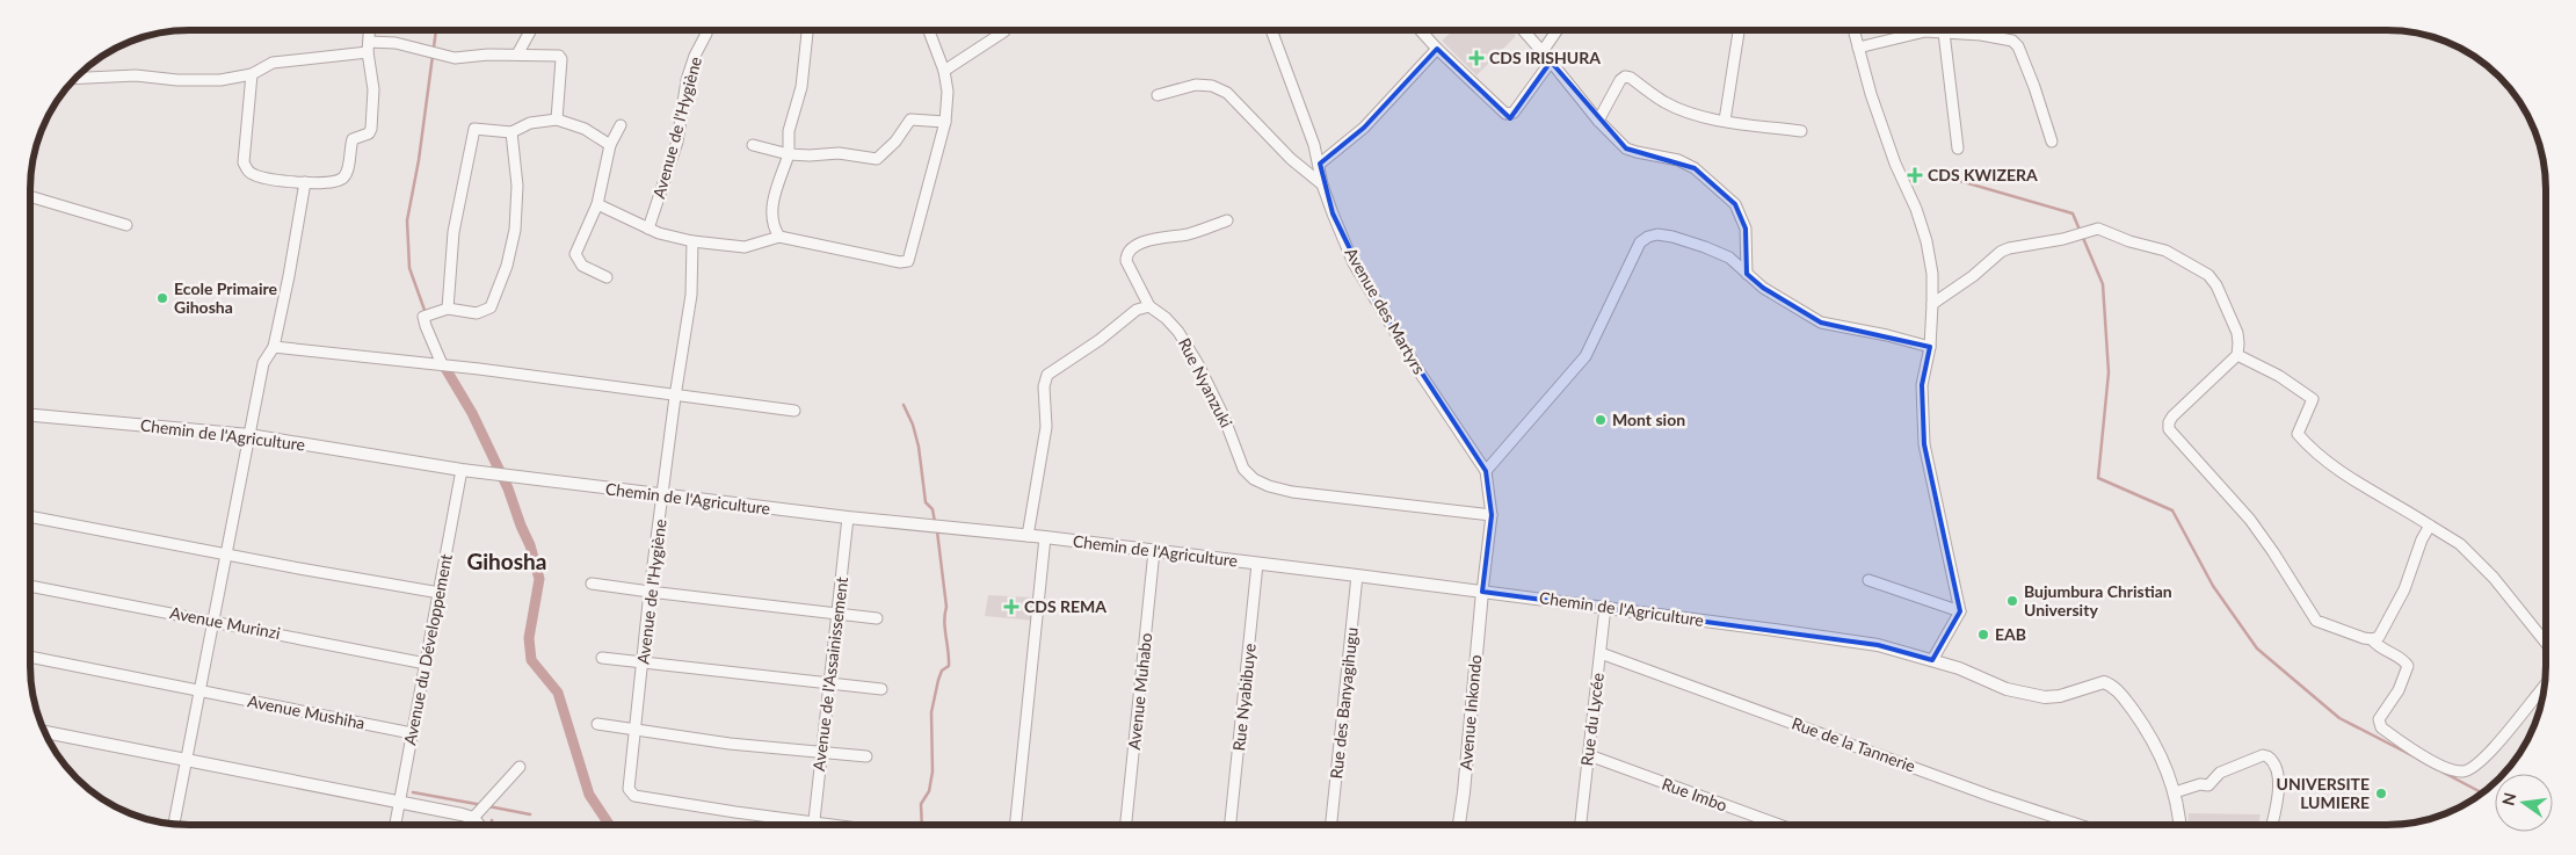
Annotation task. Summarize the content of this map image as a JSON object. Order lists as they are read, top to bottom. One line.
{"streets":{"street":["Avenue de l'Hygiène","Avenue des Martyrs","Rue Nyanzuki","Chemin de l'Agriculture","Avenue Murinzi","Avenue du Développement","Avenue de l'Assainissement","Avenue Muhabo","Rue Nyabibuye","Rue des Banyagihugu","Avenue Mushiha","Avenue Inkondo","Rue du Lycée","Rue de la Tannerie","Rue Imbo"]},"crossings":[["Avenue de l'Hygiène","Chemin de l'Agriculture"],["Avenue des Martyrs","Rue Nyanzuki"],["Avenue des Martyrs","Chemin de l'Agriculture"],["Avenue des Martyrs","Avenue Inkondo"],["Chemin de l'Agriculture","Avenue du Développement"],["Chemin de l'Agriculture","Avenue de l'Assainissement"],["Chemin de l'Agriculture","Avenue Muhabo"],["Chemin de l'Agriculture","Rue Nyabibuye"],["Chemin de l'Agriculture","Rue des Banyagihugu"],["Chemin de l'Agriculture","Avenue Inkondo"],["Chemin de l'Agriculture","Rue du Lycée"],["Avenue Murinzi","Avenue du Développement"],["Avenue du Développement","Avenue Mushiha"],["Rue du Lycée","Rue de la Tannerie"],["Rue du Lycée","Rue Imbo"]],"districts":["Gihosha"],"places":{"health":["CDS IRISHURA","CDS KWIZERA","CDS REMA"],"other":["Ecole Primaire Gihosha","Mont sion","Bujumbura Christian University","EAB","UNIVERSITE LUMIERE"]},"north":"left"}
